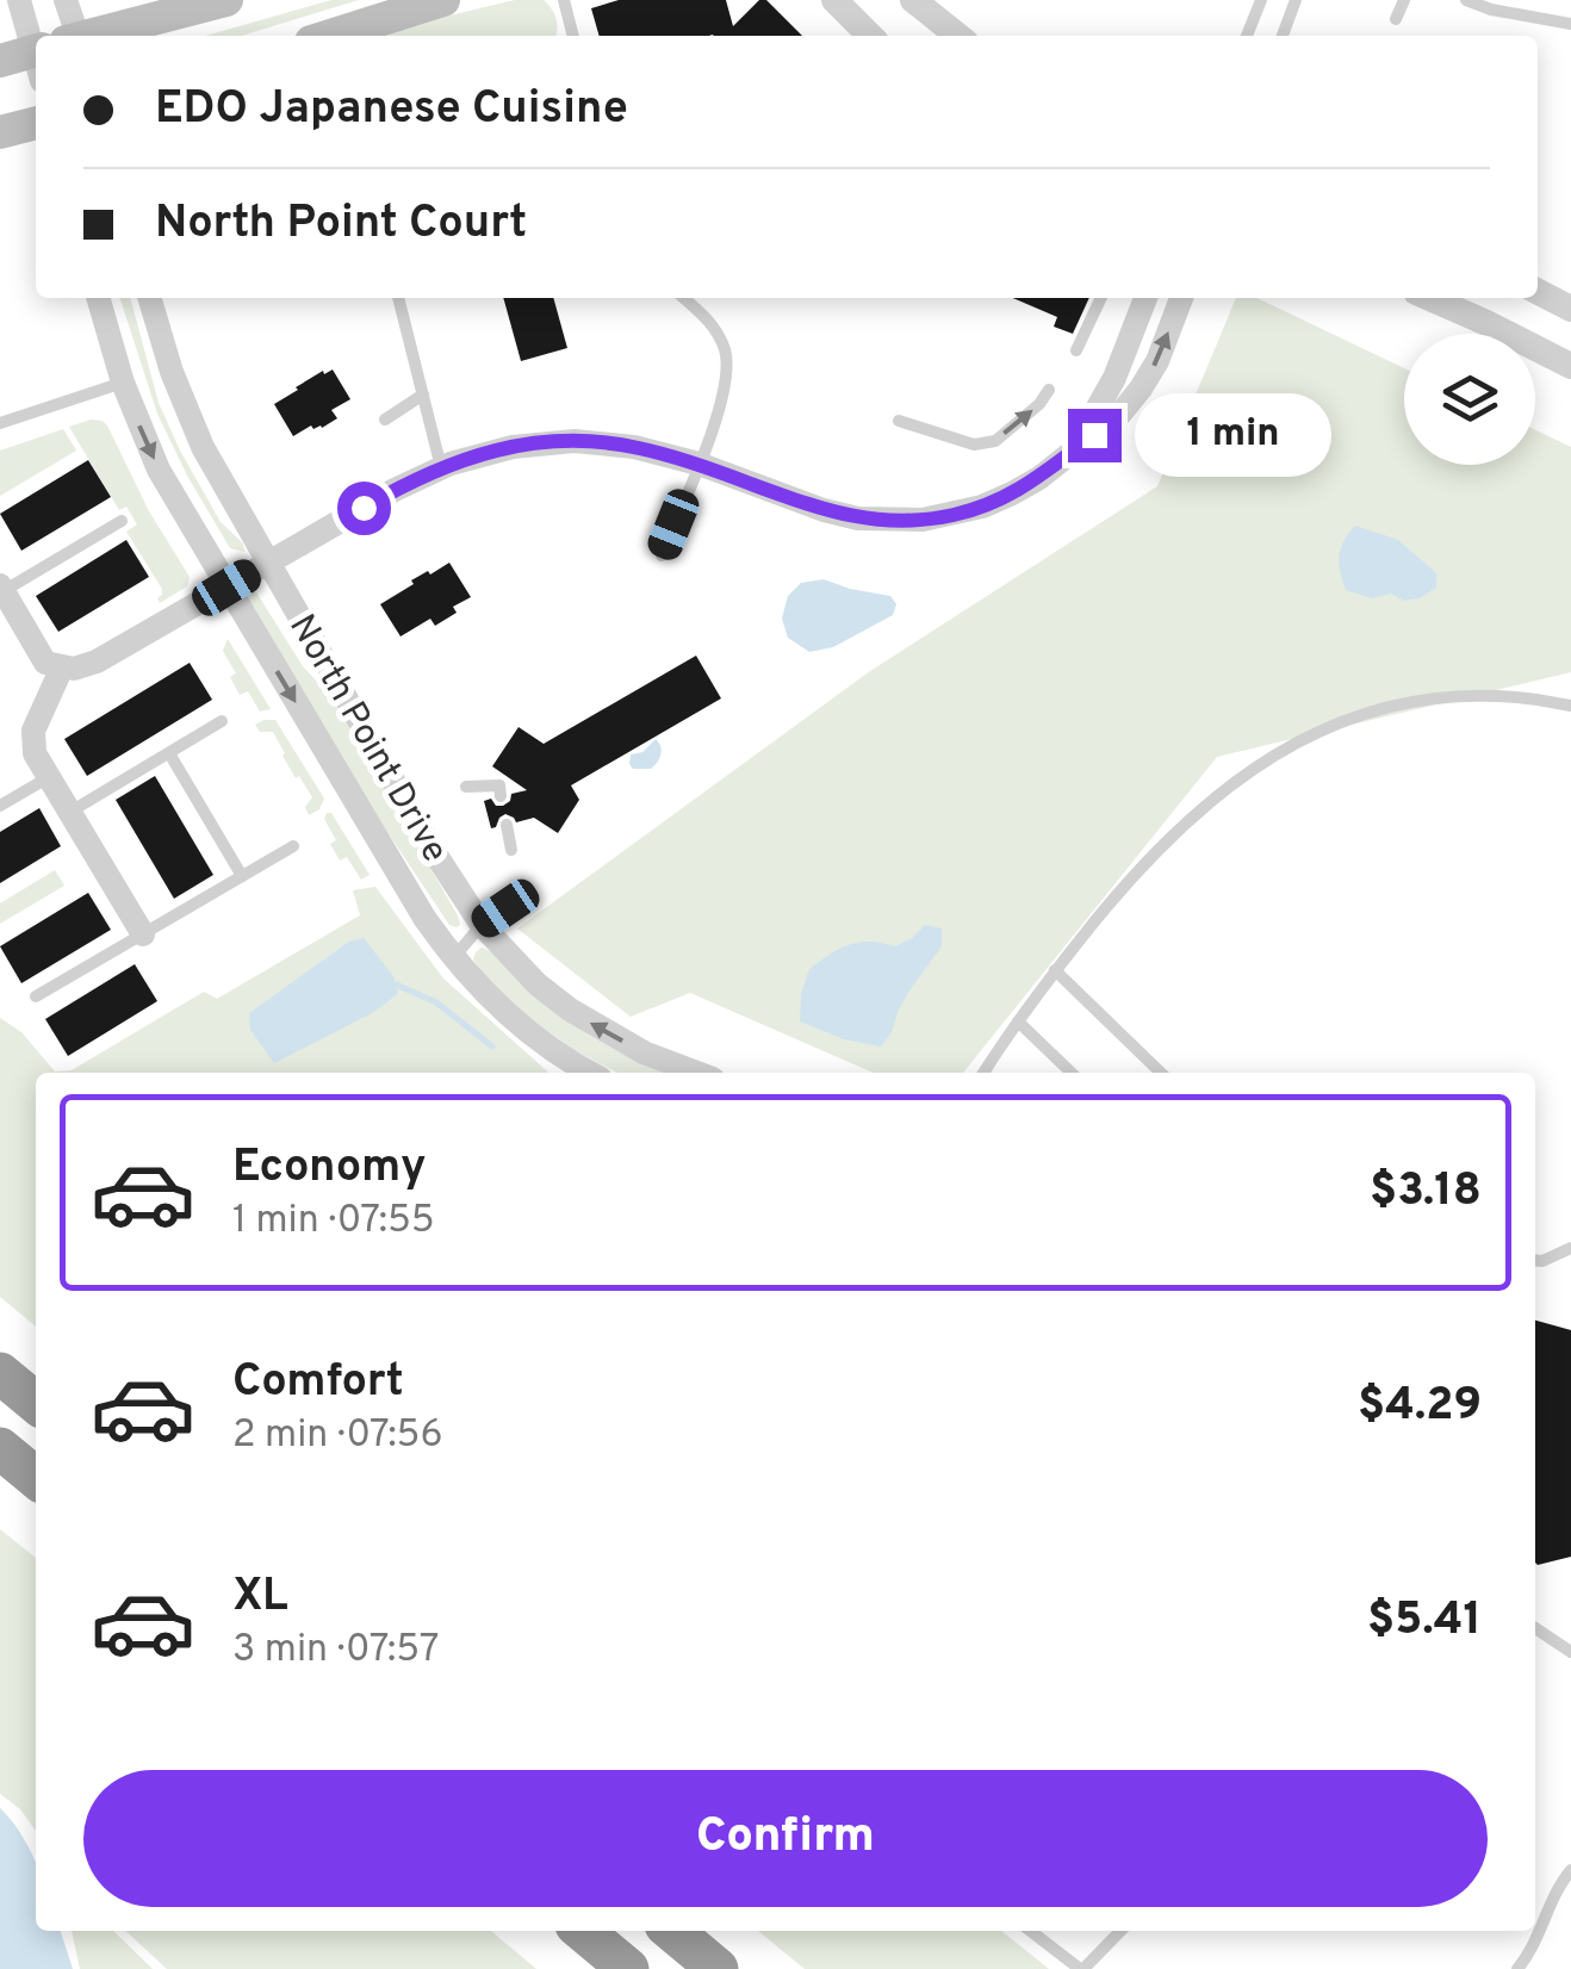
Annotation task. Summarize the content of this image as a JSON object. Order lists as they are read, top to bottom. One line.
{"streets":{"street":["North Point Drive"]},"page":{"banner":["EDO Japanese Cuisine","North Point Court"],"bubble":"1 min","list":[{"name":"Economy","note":"1 min · 07:55","value":"$3.18"},{"name":"Comfort","note":"2 min · 07:56","value":"$4.29"},{"name":"XL","note":"3 min · 07:57","value":"$5.41"}],"buttons":"Confirm"}}
